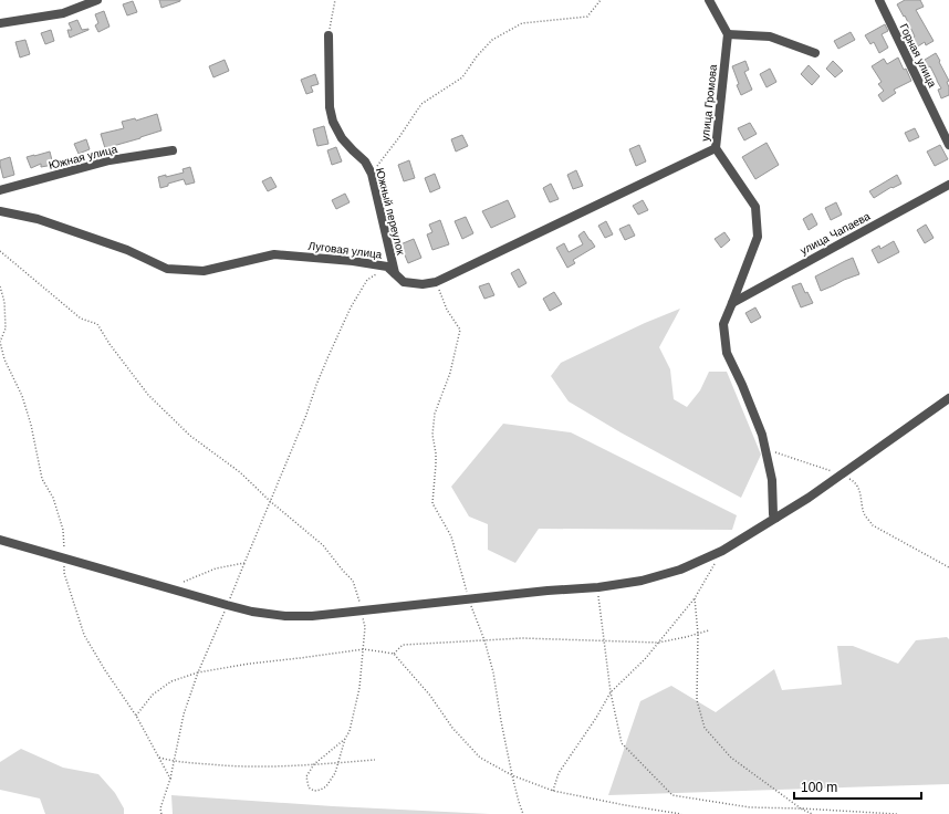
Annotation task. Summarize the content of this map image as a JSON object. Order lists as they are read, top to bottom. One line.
{"streets":{"street":["Горная улица","улица Громова","Южная улица","Южный переулок","улица Чапаева","Луговая улица"]},"crossings":[["улица Громова","улица Чапаева"],["улица Громова","Луговая улица"],["Южный переулок","Луговая улица"]],"scale_bar":"100 m"}
